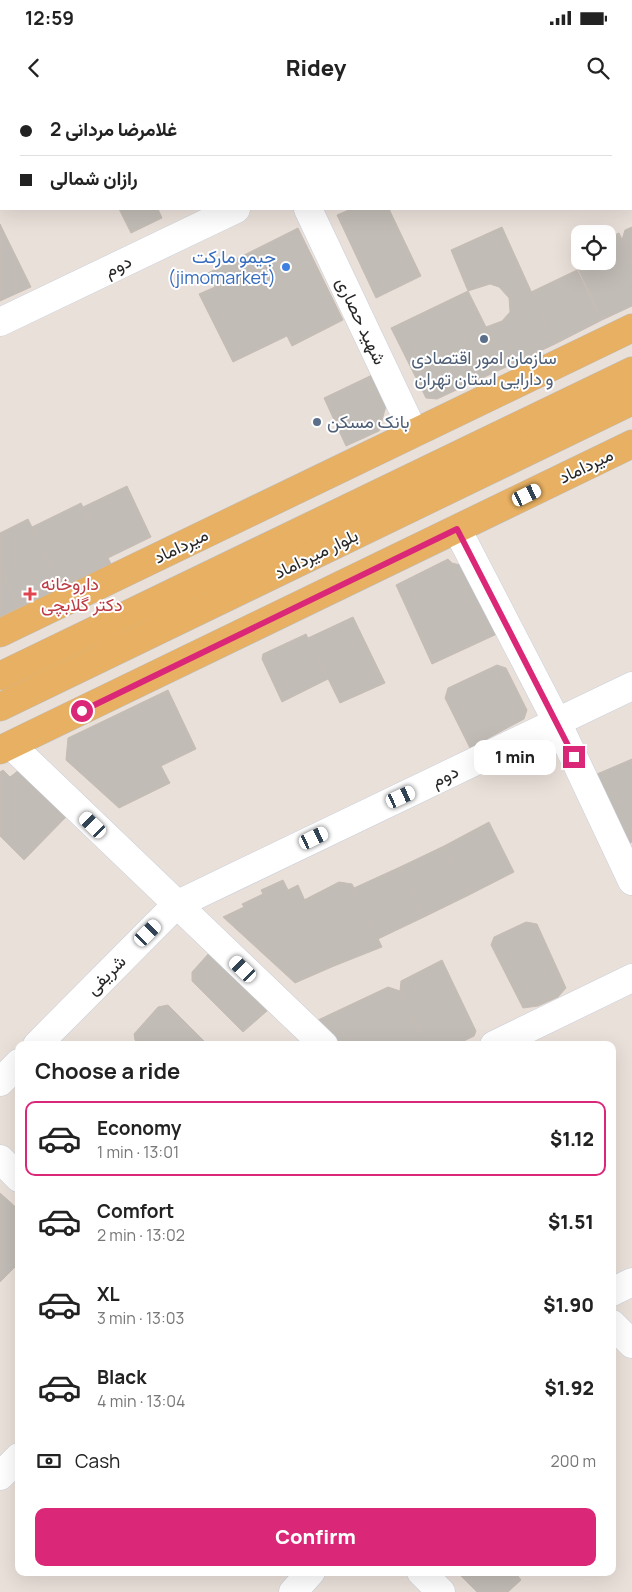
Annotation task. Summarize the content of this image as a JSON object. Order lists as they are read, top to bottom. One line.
{"streets":{"main road":["میرداماد","بلوار میرداماد"],"street":["دوم","شهید حصاری","شریفی"]},"crossings":[["دوم","شریفی"],["شهید حصاری","میرداماد"]],"places":{"other":["جیمو مارکت (jimomarket)","سازمان امور اقتصادی و دارایی استان تهران","بانک مسکن"],"health":["داروخانه دکتر گلابچی"]},"page":{"status":"12:59","header":"Ridey","banner":["غلامرضا مردانی 2","رازان شمالی"],"bubble":"1 min","heading":"Choose a ride","list":[{"name":"Economy","note":"1 min · 13:01","value":"$1.12"},{"name":"Comfort","note":"2 min · 13:02","value":"$1.51"},{"name":"XL","note":"3 min · 13:03","value":"$1.90"},{"name":"Black","note":"4 min · 13:04","value":"$1.92"}],"pay":["Cash","200 m"],"buttons":"Confirm"}}
